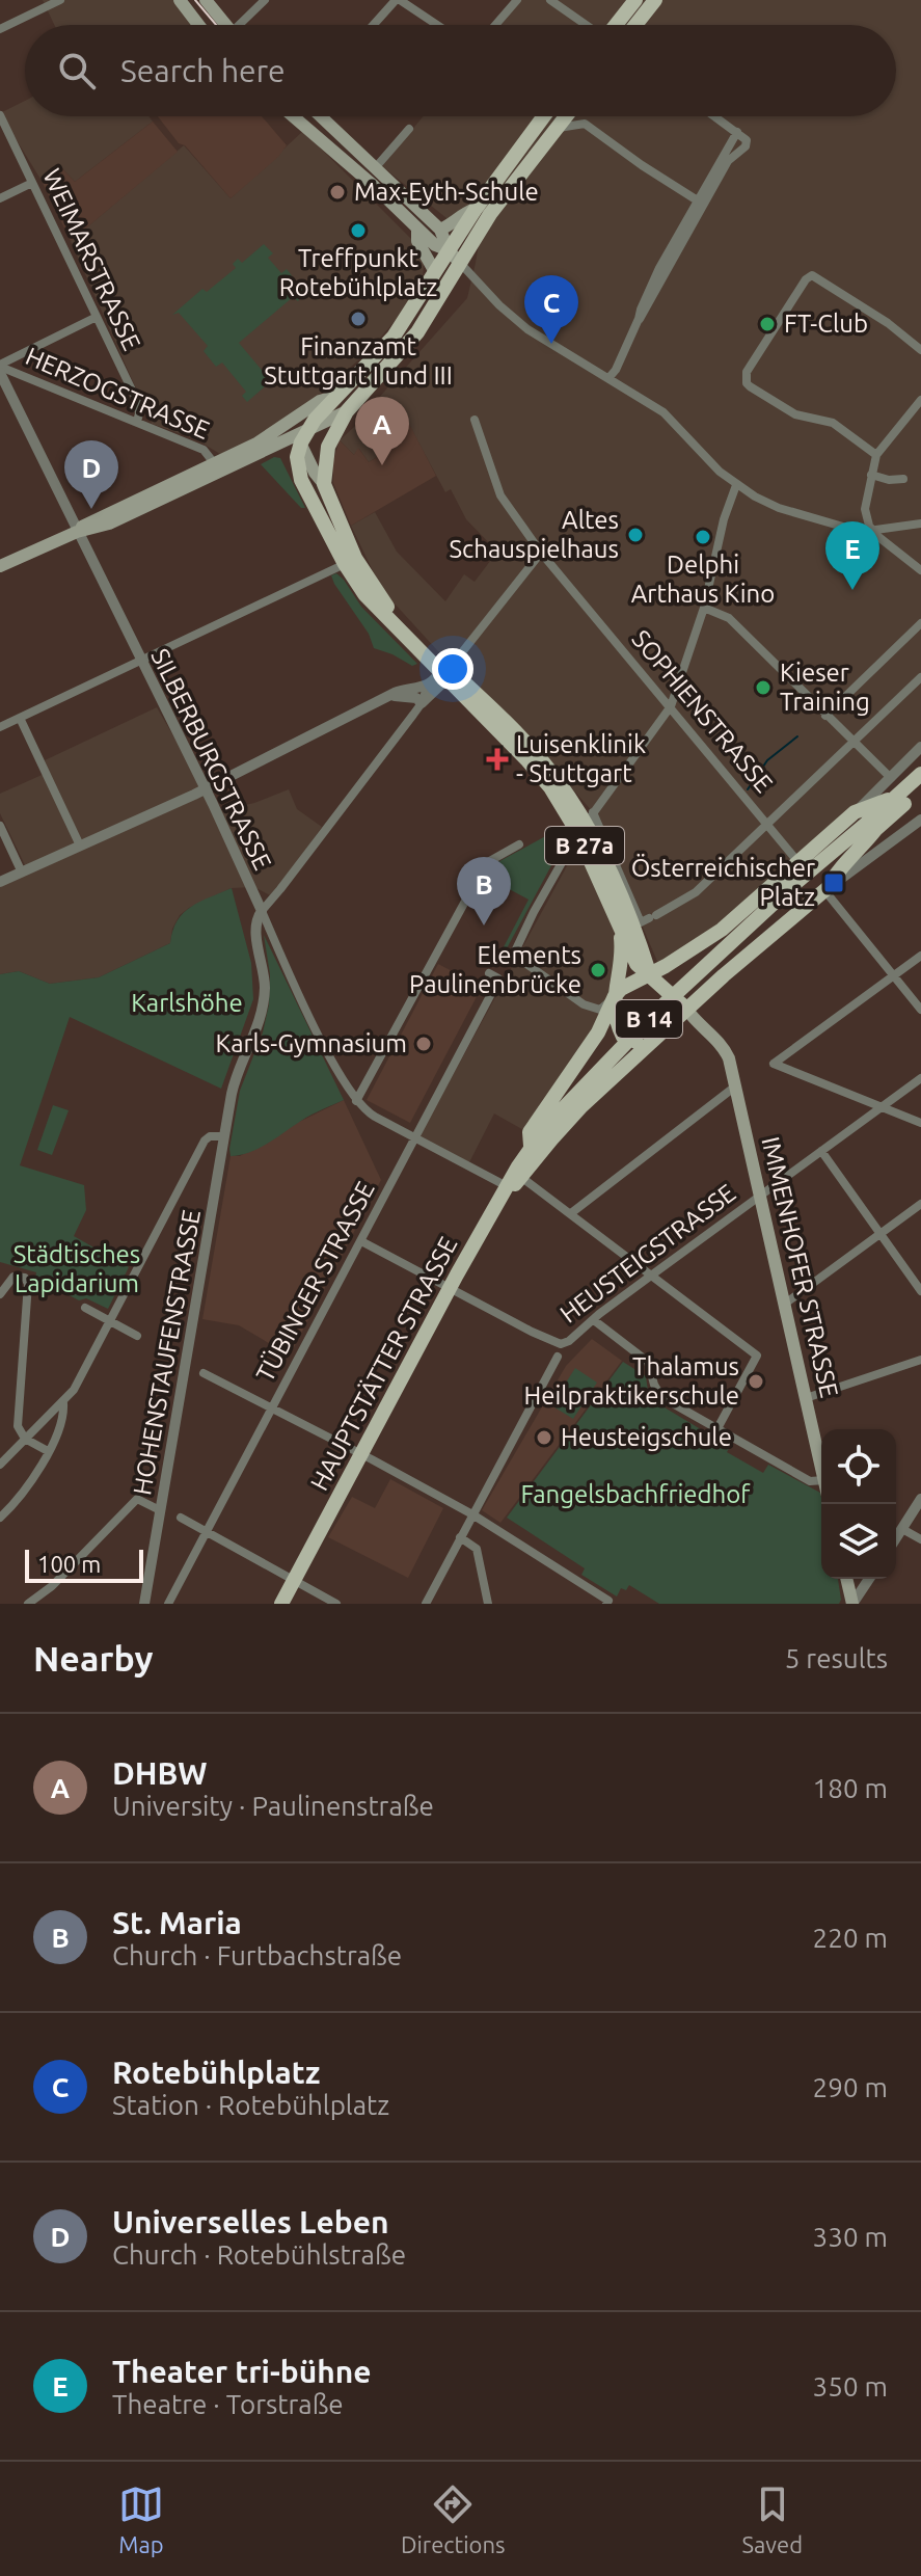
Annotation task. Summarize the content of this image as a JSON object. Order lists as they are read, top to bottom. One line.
{"streets":{"main road":["B 27a","B 14","IMMENHOFER STRASSE","HAUPTSTÄTTER STRASSE"],"street":["WEIMARSTRASSE","HERZOGSTRASSE","SOPHIENSTRASSE","SILBERBURGSTRASSE","HEUSTEIGSTRASSE","TÜBINGER STRASSE","HOHENSTAUFENSTRASSE"]},"crossings":[["WEIMARSTRASSE","HERZOGSTRASSE"],["HERZOGSTRASSE","SILBERBURGSTRASSE"],["SILBERBURGSTRASSE","TÜBINGER STRASSE"],["SILBERBURGSTRASSE","HOHENSTAUFENSTRASSE"],["SILBERBURGSTRASSE","HAUPTSTÄTTER STRASSE"],["B 27a","IMMENHOFER STRASSE"],["HEUSTEIGSTRASSE","IMMENHOFER STRASSE"],["HEUSTEIGSTRASSE","HAUPTSTÄTTER STRASSE"]],"parks":["Karlshöhe","Städtisches Lapidarium","Fangelsbachfriedhof"],"places":{"other":["Max-Eyth-Schule","Treffpunkt Rotebühlplatz","Finanzamt Stuttgart I und III","FT-Club","Altes Schauspielhaus","Delphi Arthaus Kino","Kieser Training","Elements Paulinenbrücke","Karls-Gymnasium","Thalamus Heilpraktikerschule","Heusteigschule"],"health":["Luisenklinik - Stuttgart"],"transit":["Österreichischer Platz"]},"scale_bar":"100 m","page":{"search":"Search here","pins":["C","A","D","E","B"],"scale":"100 m","heading":["Nearby","5 results"],"list":[{"mark":"A","name":"DHBW","note":"University · Paulinenstraße","value":"180 m"},{"mark":"B","name":"St. Maria","note":"Church · Furtbachstraße","value":"220 m"},{"mark":"C","name":"Rotebühlplatz","note":"Station · Rotebühlplatz","value":"290 m"},{"mark":"D","name":"Universelles Leben","note":"Church · Rotebühlstraße","value":"330 m"},{"mark":"E","name":"Theater tri-bühne","note":"Theatre · Torstraße","value":"350 m"}],"nav":["Map","Directions","Saved"]}}
